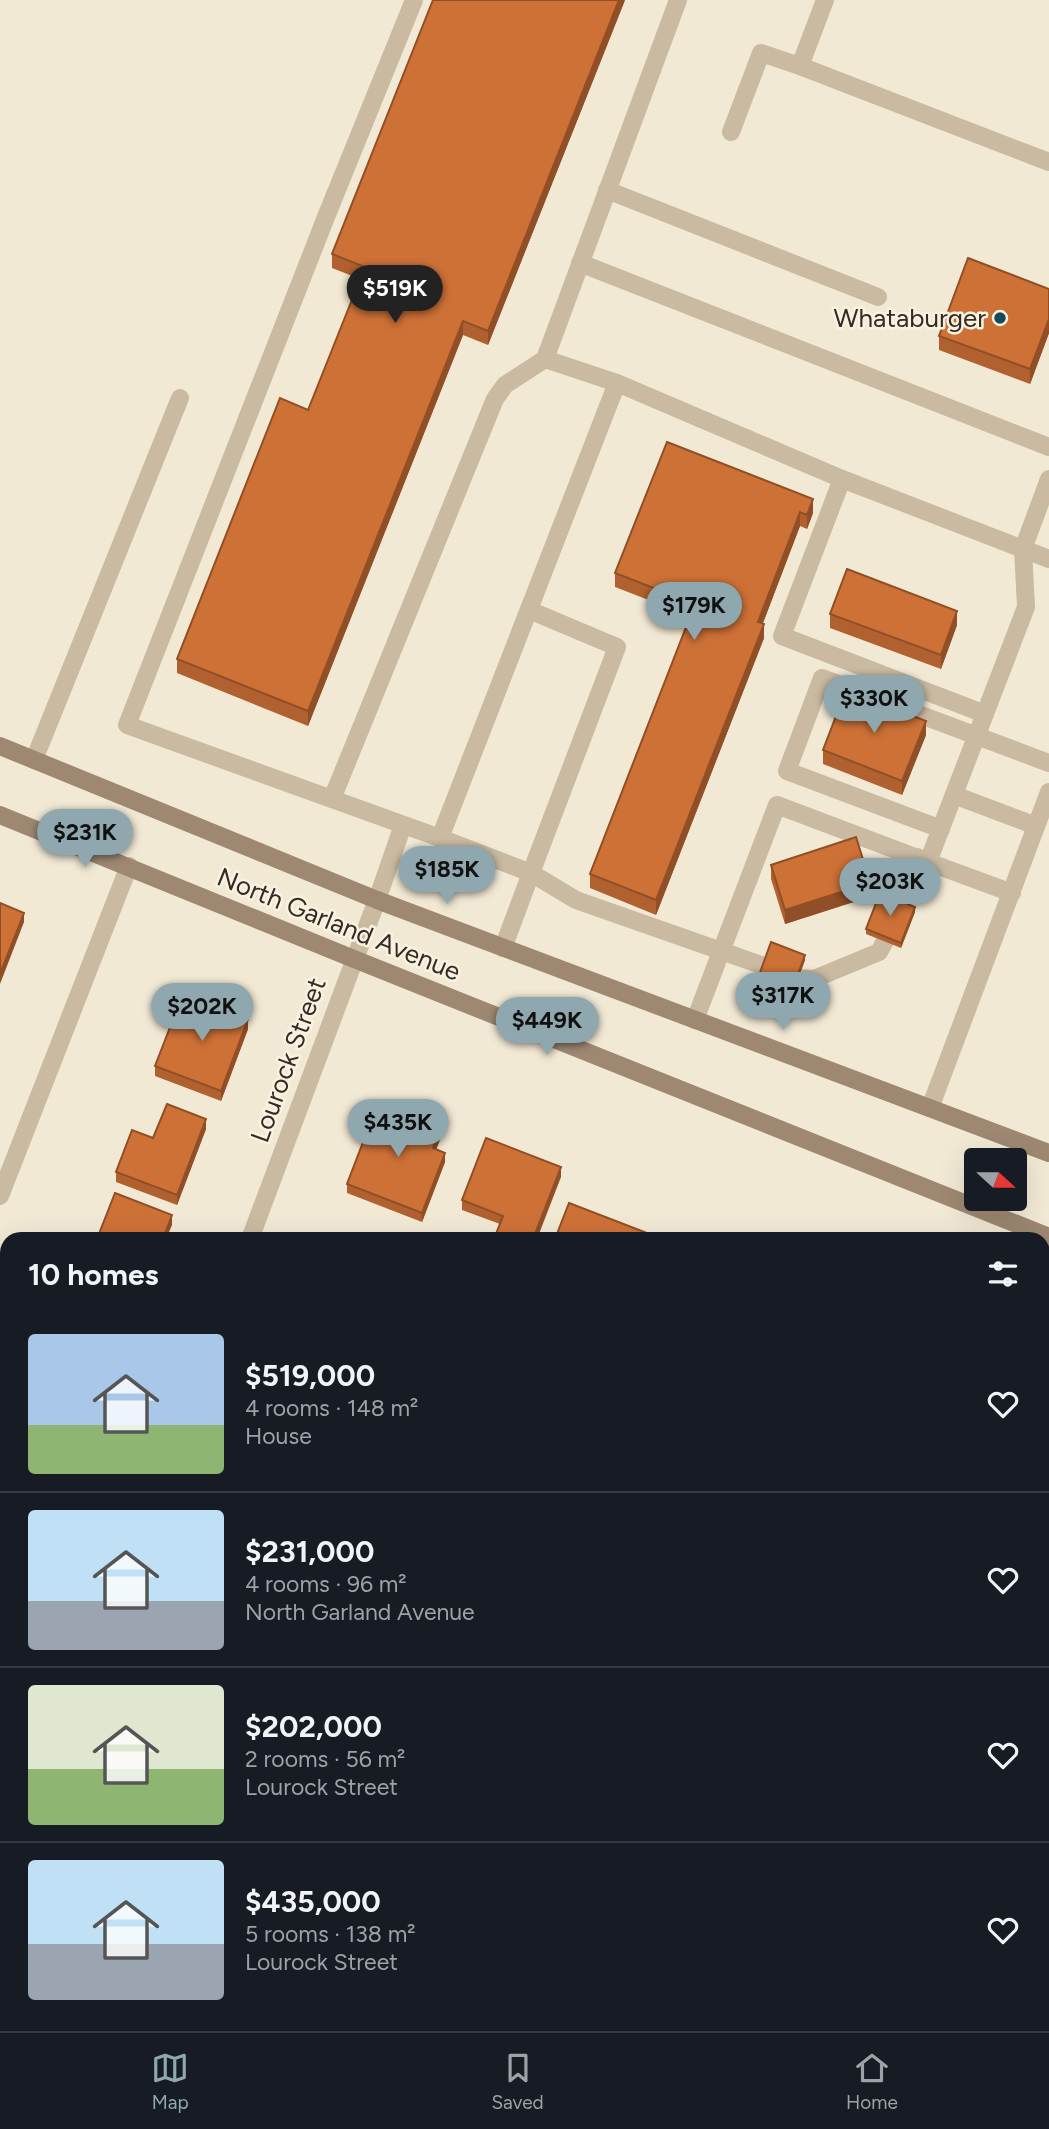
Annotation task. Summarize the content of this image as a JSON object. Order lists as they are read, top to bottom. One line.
{"streets":{"main road":["North Garland Avenue"],"street":["Lourock Street"]},"crossings":[["North Garland Avenue","Lourock Street"]],"places":["Whataburger"],"north":"right","page":{"price":["$519K","$179K","$330K","$231K","$185K","$203K","$317K","$202K","$449K","$435K"],"heading":"10 homes","list":[{"name":"$519,000","note":"4 rooms · 148 m² · House"},{"name":"$231,000","note":"4 rooms · 96 m² · North Garland Avenue"},{"name":"$202,000","note":"2 rooms · 56 m² · Lourock Street"},{"name":"$435,000","note":"5 rooms · 138 m² · Lourock Street"}],"tabs":["Map","Saved","Home"]}}
